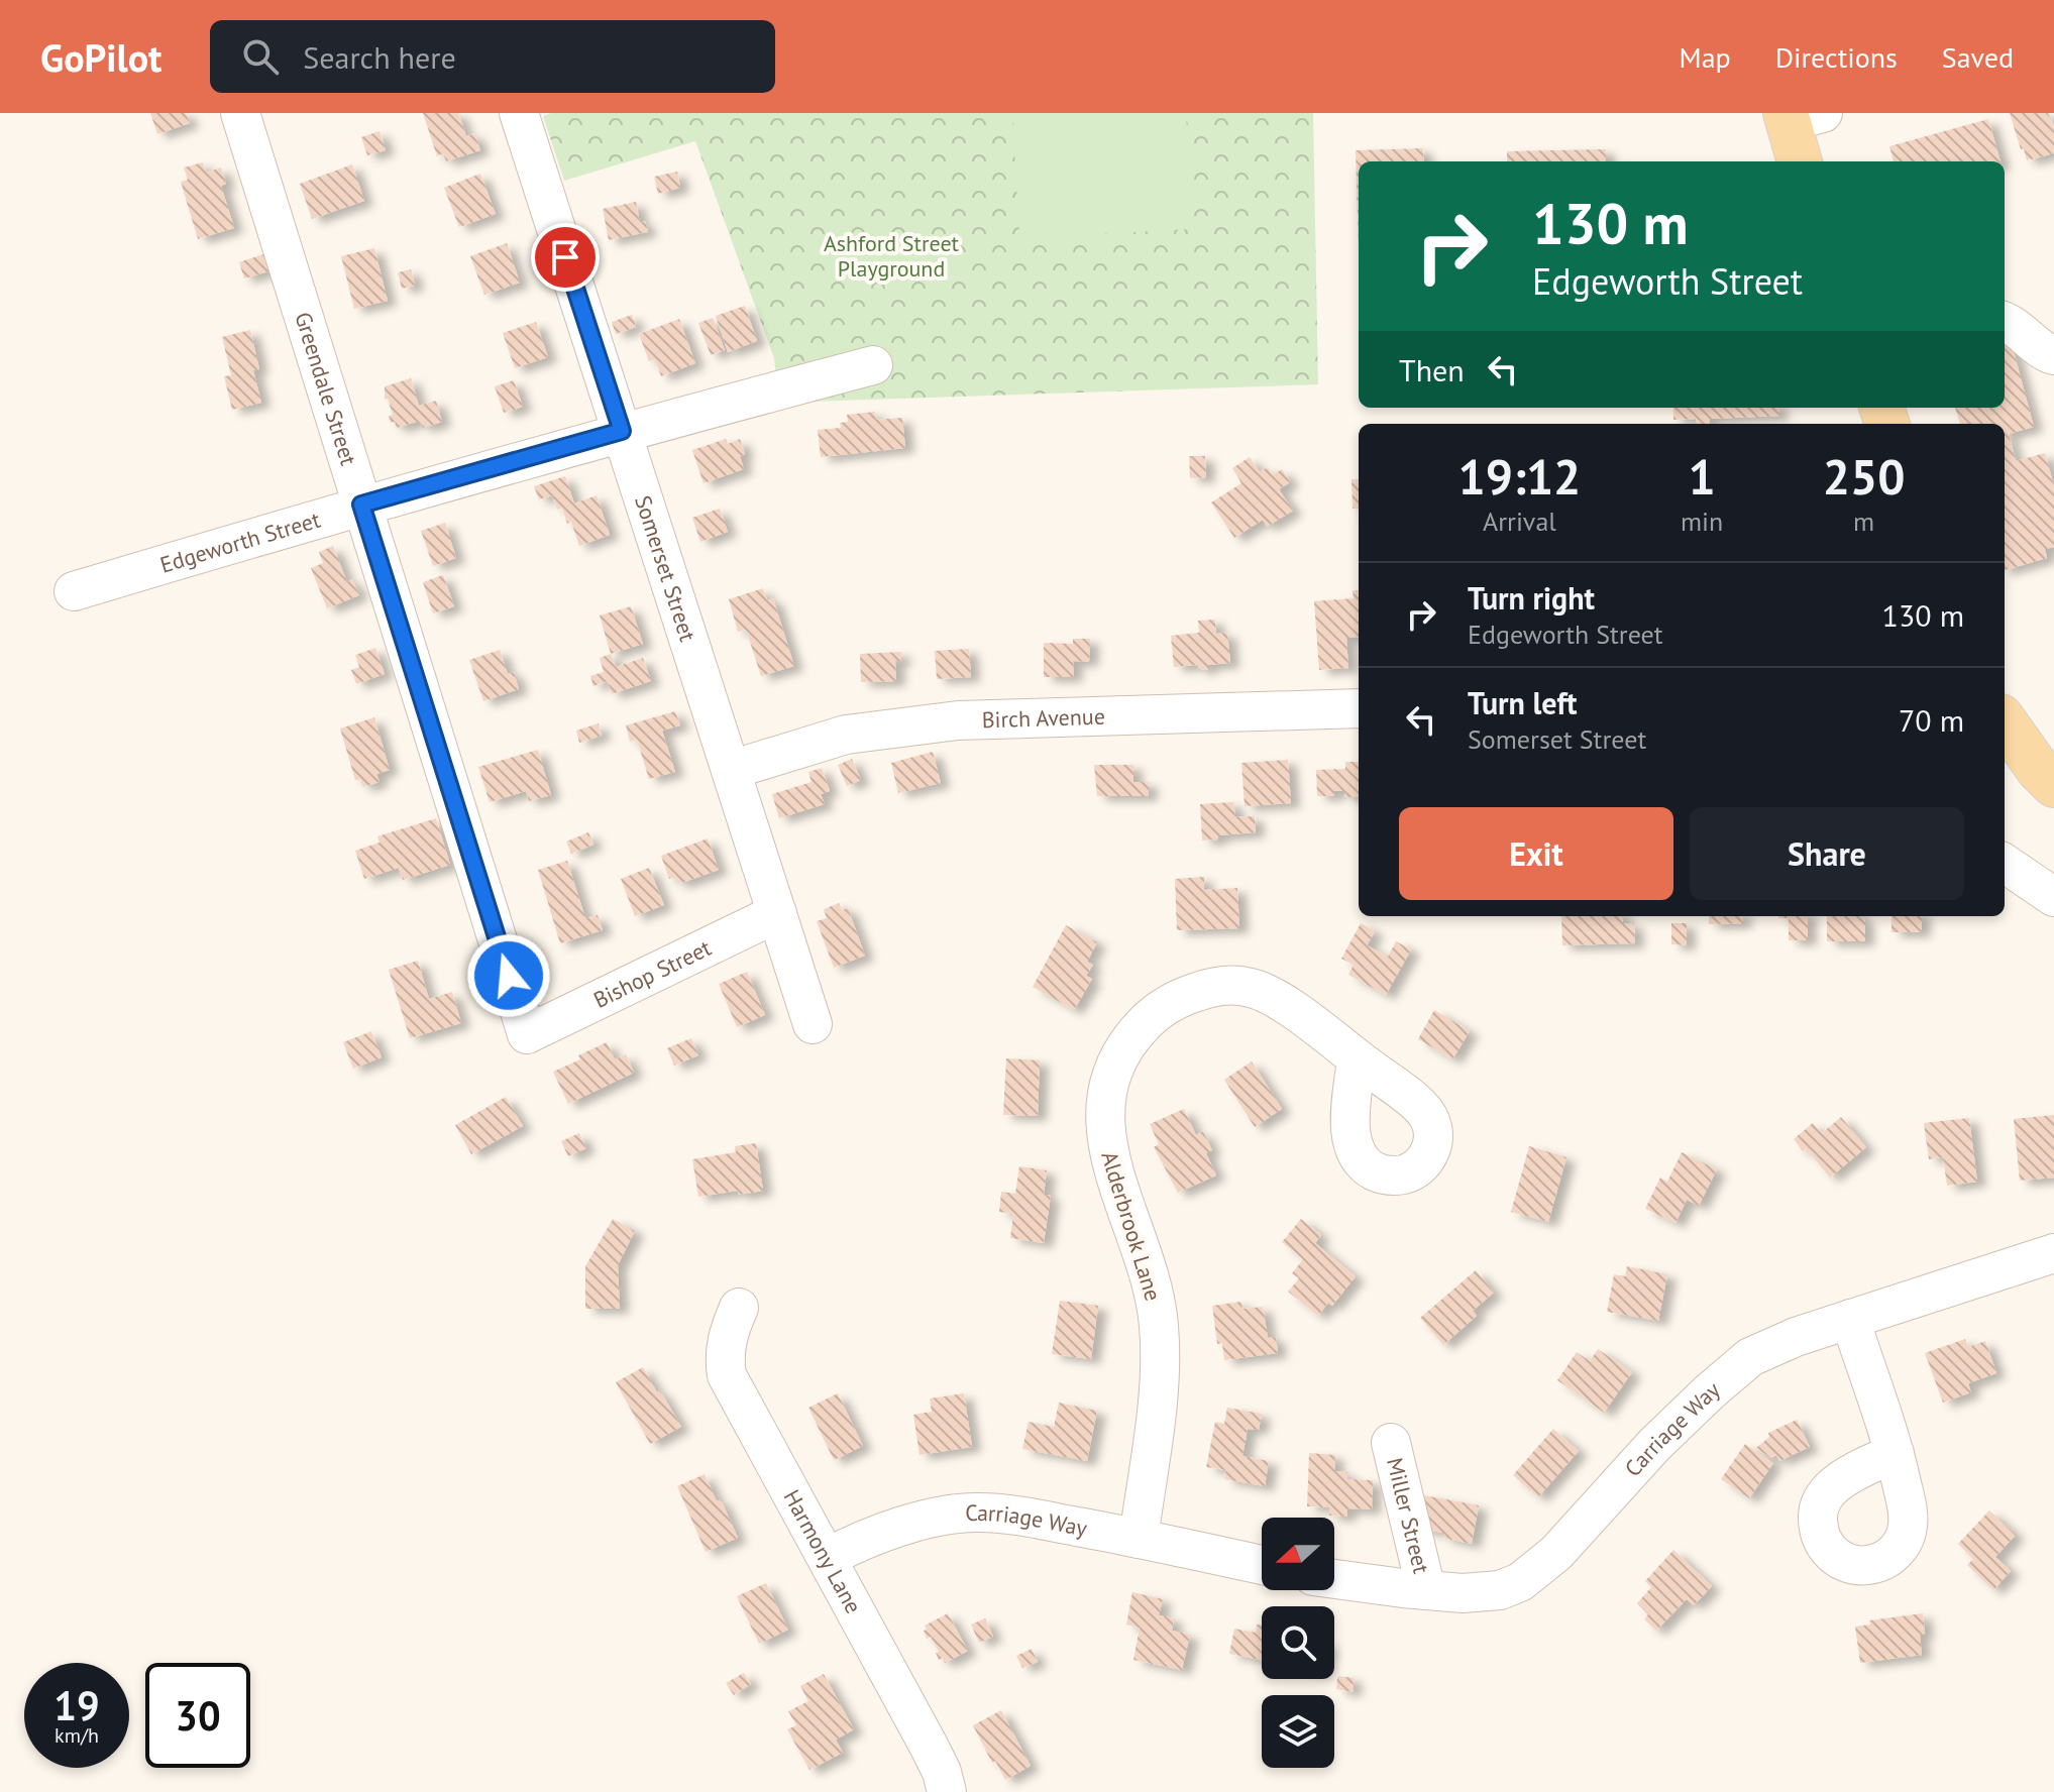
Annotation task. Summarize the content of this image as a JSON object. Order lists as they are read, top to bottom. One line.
{"streets":{"street":["Greendale Street","Edgeworth Street","Somerset Street","Birch Avenue","Bishop Street","Alderbrook Lane","Carriage Way","Miller Street","Harmony Lane"]},"crossings":[["Greendale Street","Edgeworth Street"],["Greendale Street","Bishop Street"],["Edgeworth Street","Somerset Street"],["Somerset Street","Birch Avenue"],["Somerset Street","Bishop Street"],["Alderbrook Lane","Carriage Way"],["Carriage Way","Miller Street"],["Carriage Way","Harmony Lane"]],"parks":["Ashford Street Playground"],"north":"left","page":{"header":"GoPilot","search":"Search here","nav":["Map","Directions","Saved"],"turn":["130 m","Edgeworth Street"],"then":"Then","eta":["19:12","Arrival","1","min","250","m"],"list":[{"name":"Turn right","note":"Edgeworth Street","value":"130 m"},{"name":"Turn left","note":"Somerset Street","value":"70 m"}],"buttons":["Exit","Share"],"speed":"19 km/h","limit":"30"}}
